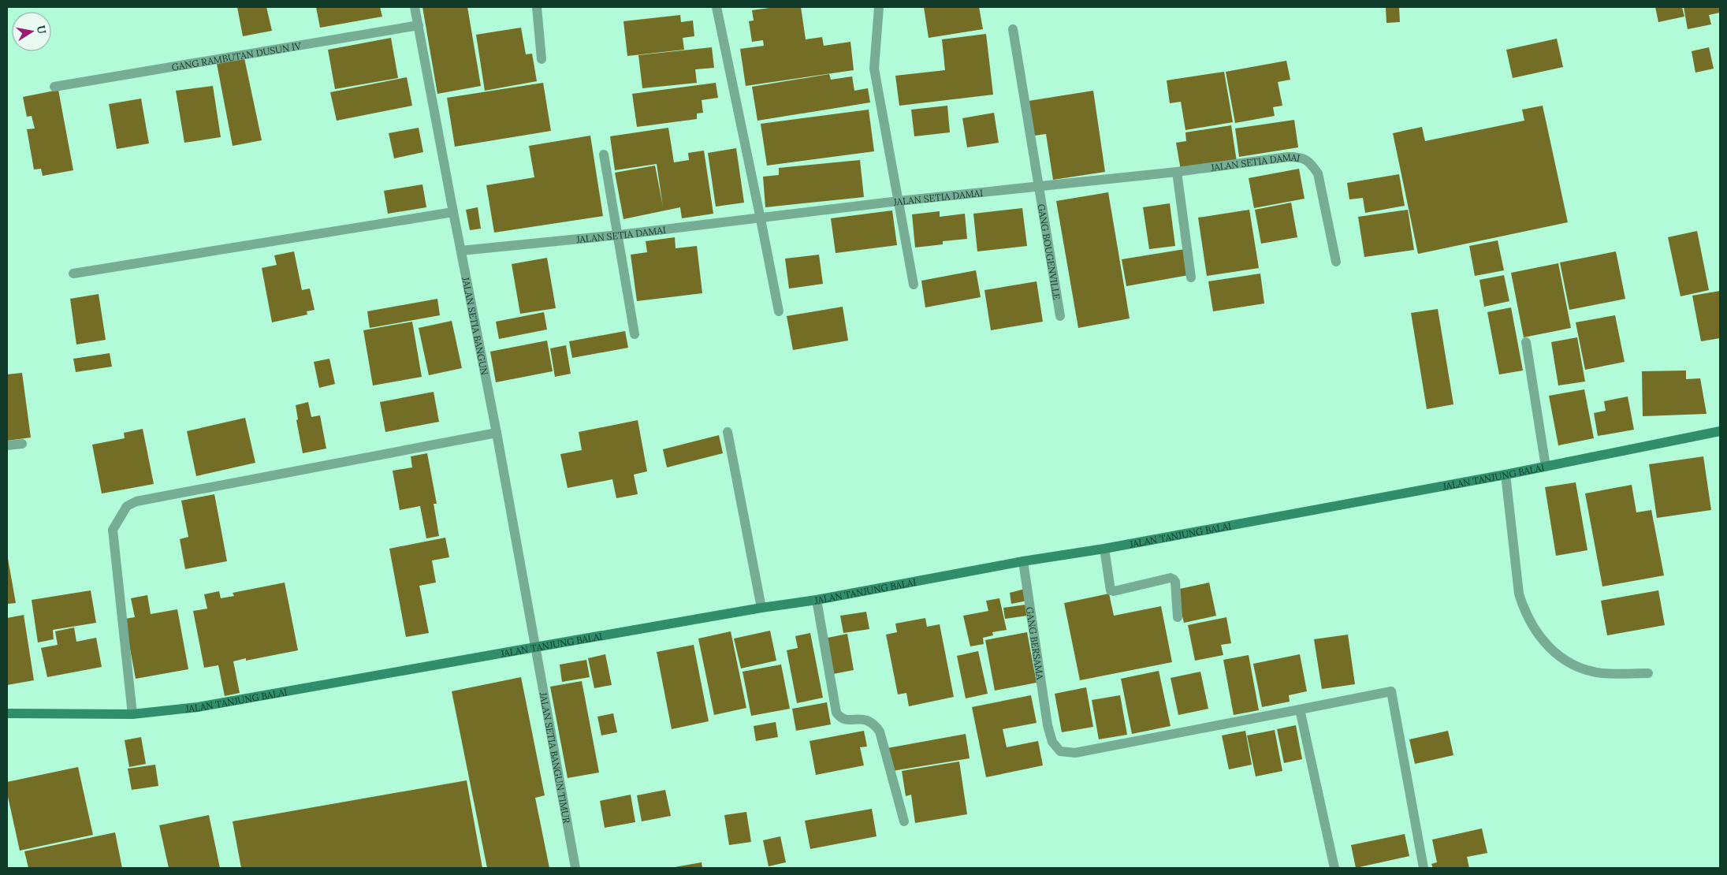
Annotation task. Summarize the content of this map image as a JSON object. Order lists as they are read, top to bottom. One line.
{"streets":{"street":["GANG RAMBUTAN DUSUN IV","JALAN SETIA DAMAI","GANG BOUGENVILLE","JALAN SETIA BANGUN","JALAN TANJUNG BALAI","GANG BERSAMA","JALAN SETIA BANGUN TIMUR"]},"crossings":[["GANG RAMBUTAN DUSUN IV","JALAN SETIA BANGUN"],["JALAN SETIA DAMAI","GANG BOUGENVILLE"],["JALAN SETIA DAMAI","JALAN SETIA BANGUN"],["JALAN SETIA BANGUN","JALAN TANJUNG BALAI"],["JALAN SETIA BANGUN","JALAN SETIA BANGUN TIMUR"],["JALAN TANJUNG BALAI","GANG BERSAMA"],["JALAN TANJUNG BALAI","JALAN SETIA BANGUN TIMUR"]],"north":"right"}
